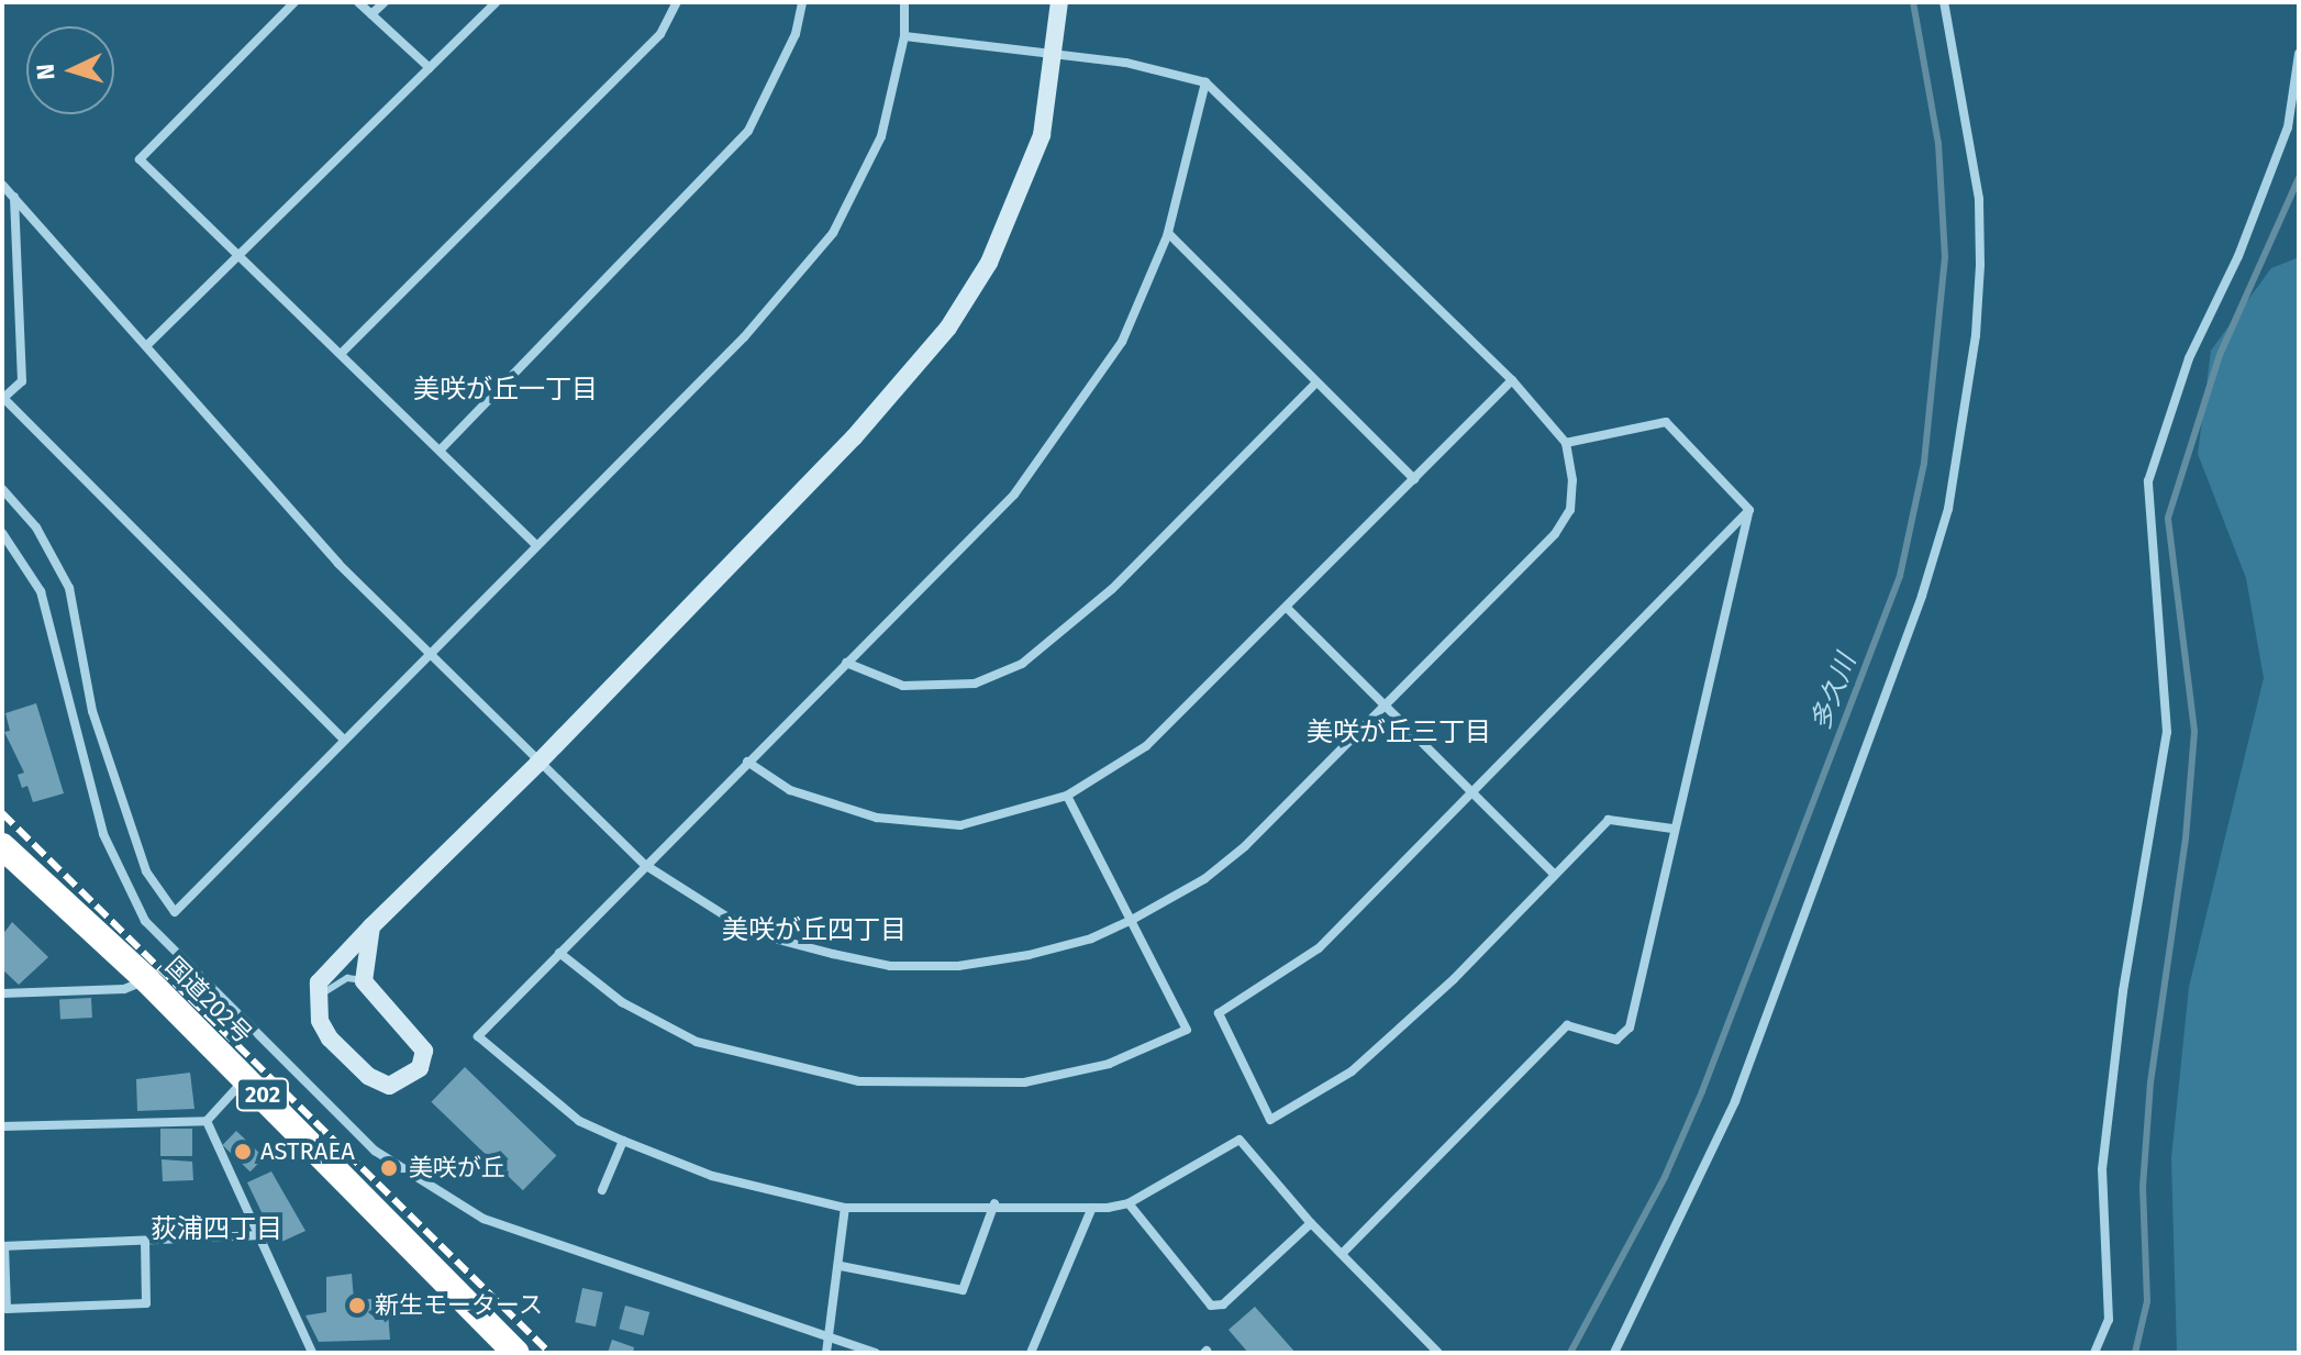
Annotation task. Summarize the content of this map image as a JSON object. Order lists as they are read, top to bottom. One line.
{"streets":{"highway":["国道202号","202"]},"districts":["美咲が丘一丁目","美咲が丘三丁目","美咲が丘四丁目","荻浦四丁目"],"water":["多久川"],"places":["ASTRAEA","美咲が丘","新生モータース"],"north":"left"}
